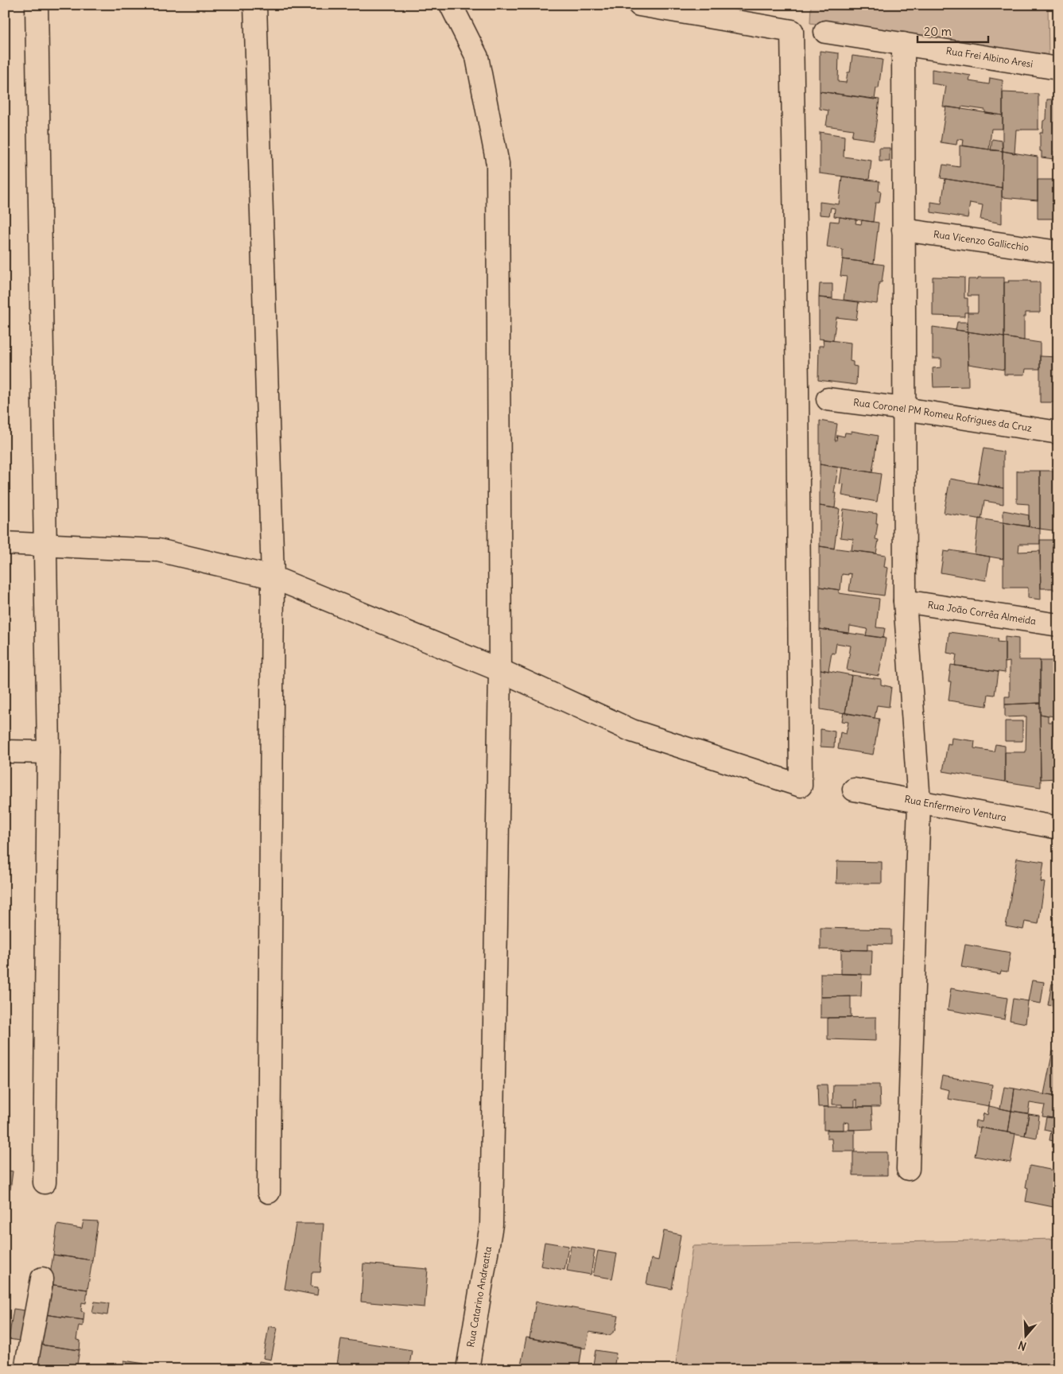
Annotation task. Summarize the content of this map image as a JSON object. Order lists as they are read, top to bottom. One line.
{"streets":{"street":["Rua Frei Albino Aresi","Rua Vicenzo Gallicchio","Rua Coronel PM Romeu Rofrigues da Cruz","Rua João Corrêa Almeida","Rua Enfermeiro Ventura","Rua Catarino Andreatta"]},"scale_bar":"20 m","north":"bottom"}
